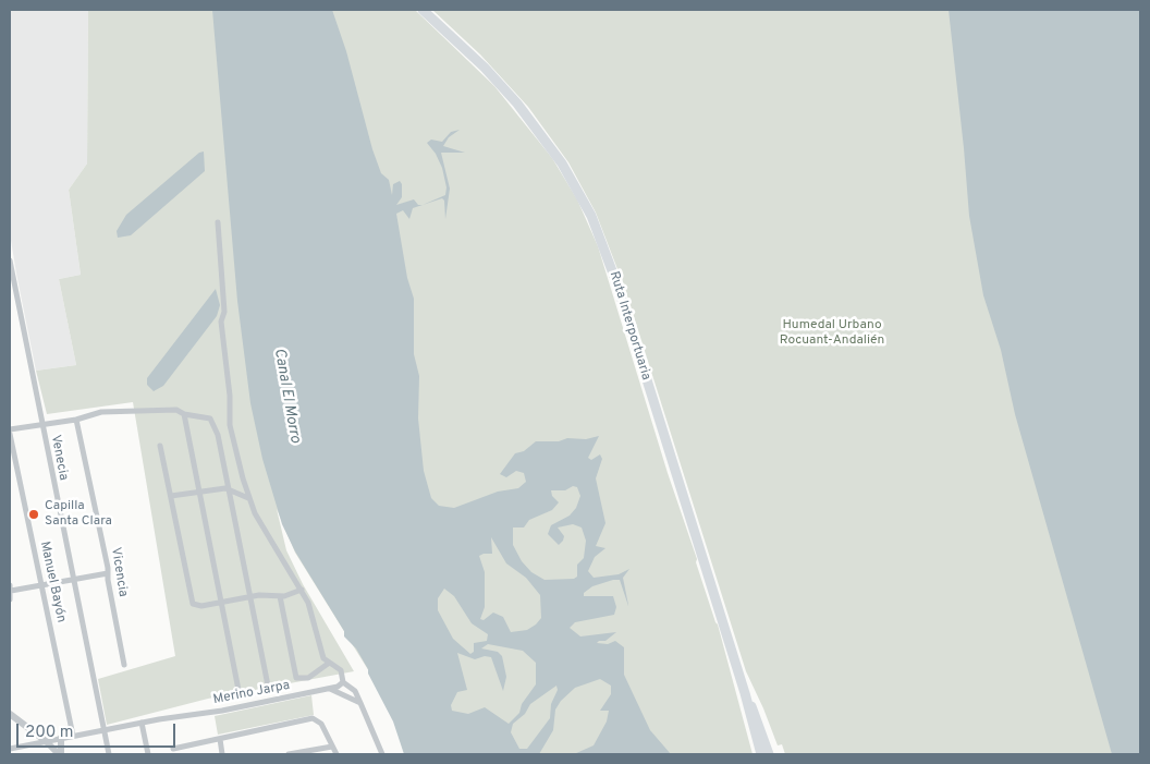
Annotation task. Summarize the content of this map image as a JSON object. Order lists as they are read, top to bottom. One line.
{"streets":{"highway":["Ruta Interportuaria"],"street":["Venecia","Vicencia","Manuel Bayón","Merino Jarpa"]},"crossings":[["Venecia","Merino Jarpa"],["Manuel Bayón","Merino Jarpa"]],"water":["Canal El Morro"],"parks":["Humedal Urbano Rocuant-Andalién"],"places":["Capilla Santa Clara"],"scale_bar":"200 m"}
